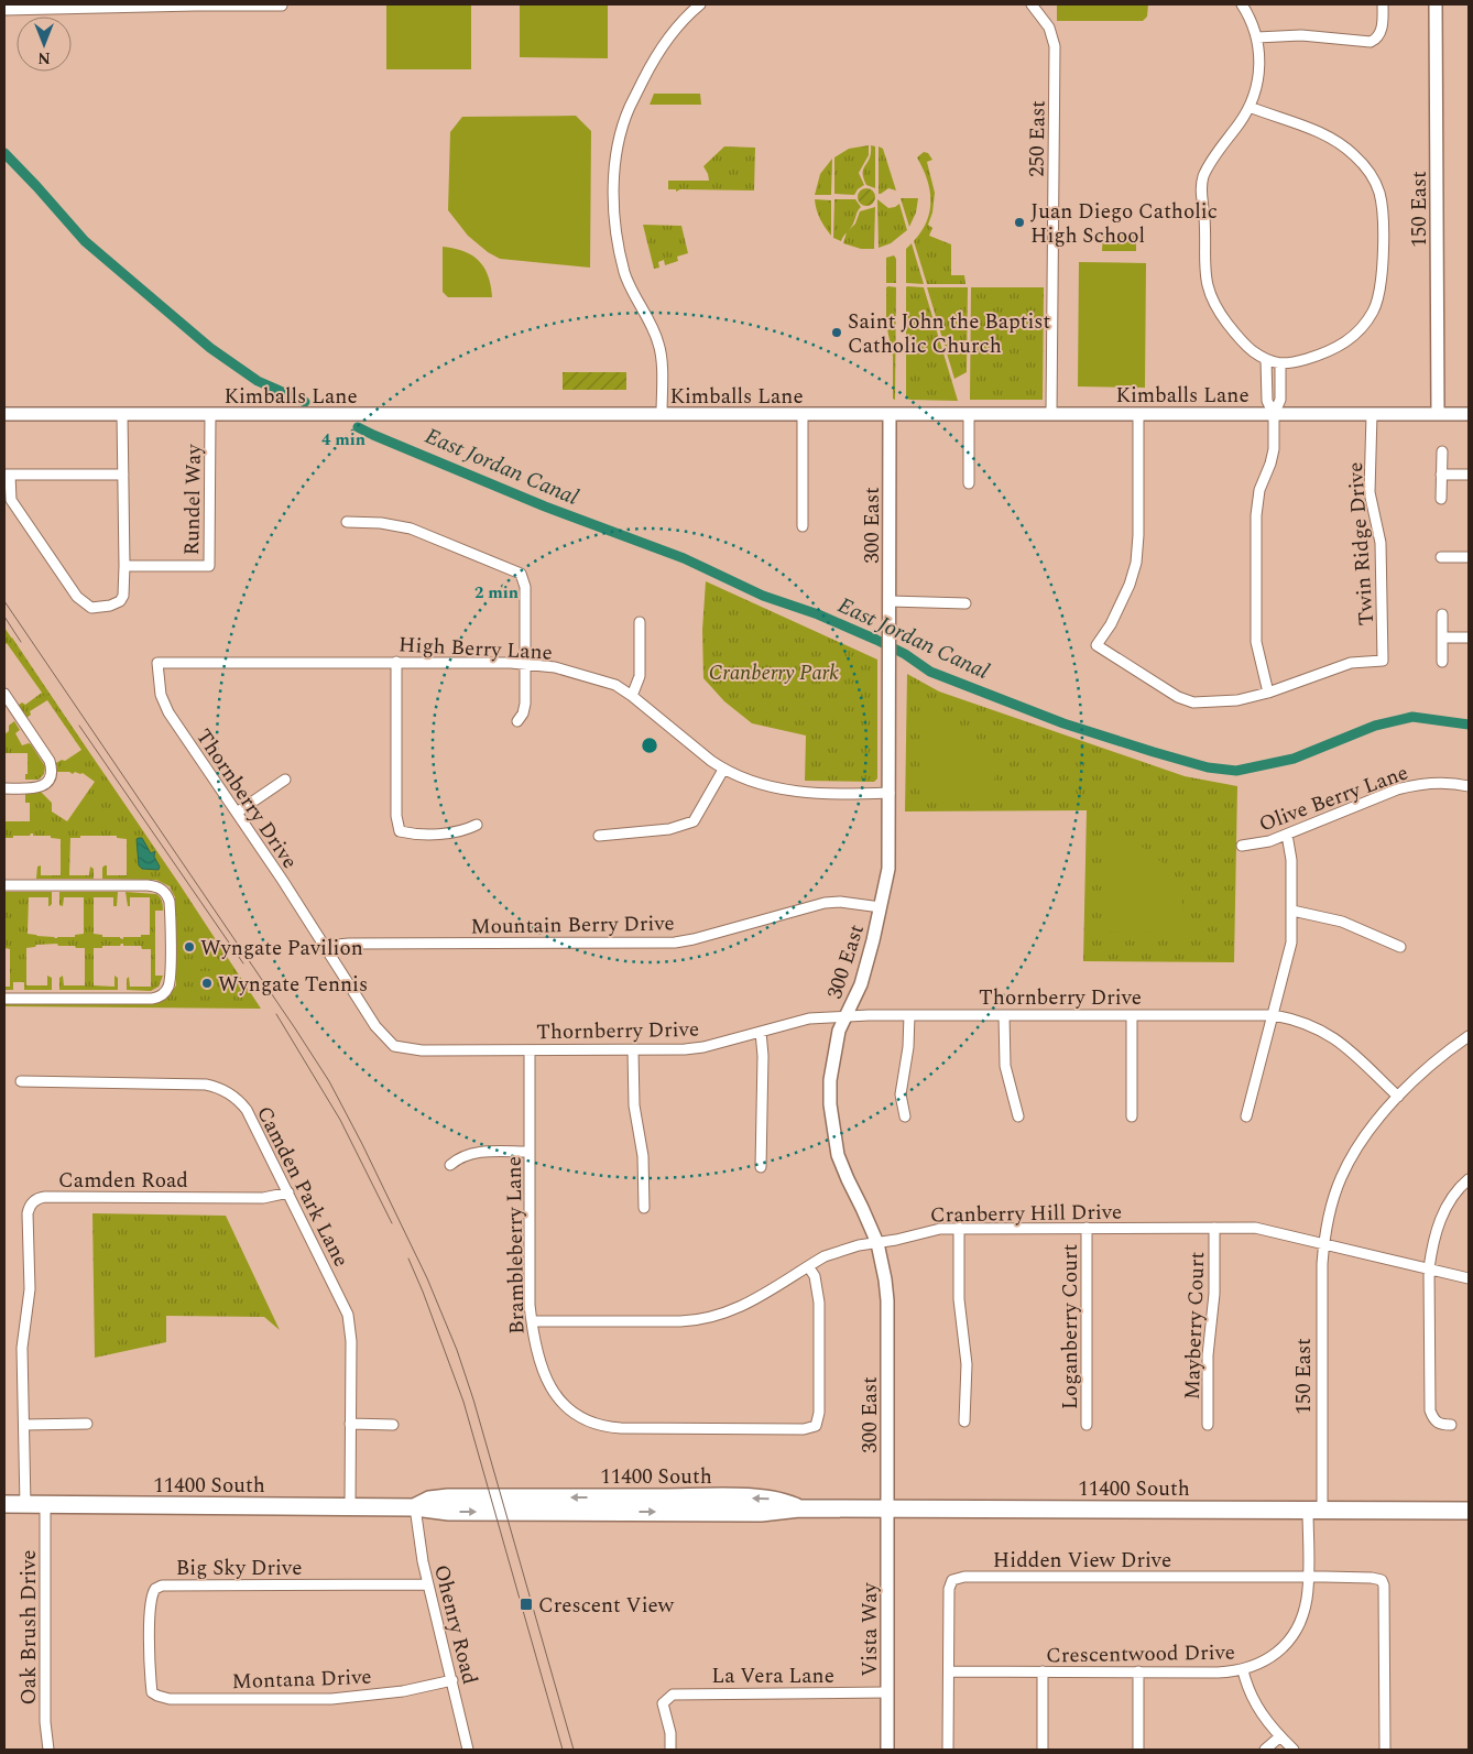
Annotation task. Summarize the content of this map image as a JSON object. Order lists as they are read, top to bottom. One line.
{"streets":{"main road":["11400 South"],"street":["250 East","150 East","Kimballs Lane","Rundel Way","300 East","Twin Ridge Drive","High Berry Lane","Olive Berry Lane","Thornberry Drive","Mountain Berry Drive","Camden Road","Camden Park Lane","Cranberry Hill Drive","Brambleberry Lane","Mayberry Court","Loganberry Court","Hidden View Drive","Big Sky Drive","Ohenry Road","Oak Brush Drive","Vista Way","Crescentwood Drive","La Vera Lane","Montana Drive"]},"crossings":[["250 East","Kimballs Lane"],["150 East","Kimballs Lane"],["150 East","Cranberry Hill Drive"],["150 East","11400 South"],["150 East","Crescentwood Drive"],["Kimballs Lane","Rundel Way"],["Kimballs Lane","300 East"],["Kimballs Lane","Twin Ridge Drive"],["300 East","High Berry Lane"],["300 East","Thornberry Drive"],["300 East","Mountain Berry Drive"],["300 East","Cranberry Hill Drive"],["300 East","11400 South"],["300 East","Vista Way"],["High Berry Lane","Thornberry Drive"],["Thornberry Drive","Mountain Berry Drive"],["Thornberry Drive","Brambleberry Lane"],["Camden Road","Camden Park Lane"],["Camden Road","11400 South"],["Camden Park Lane","11400 South"],["Cranberry Hill Drive","Brambleberry Lane"],["Cranberry Hill Drive","Mayberry Court"],["Cranberry Hill Drive","Loganberry Court"],["11400 South","Ohenry Road"],["11400 South","Oak Brush Drive"],["11400 South","Vista Way"],["11400 South","Crescentwood Drive"],["Hidden View Drive","Crescentwood Drive"],["Big Sky Drive","Ohenry Road"],["Big Sky Drive","Montana Drive"],["Ohenry Road","Montana Drive"],["Vista Way","La Vera Lane"]],"water":["East Jordan Canal"],"parks":["Cranberry Park"],"places":{"other":["Juan Diego Catholic High School","Saint John the Baptist Catholic Church","Wyngate Pavilion","Wyngate Tennis"],"transit":["Crescent View"]},"north":"bottom","rings":["4 min","2 min"]}
